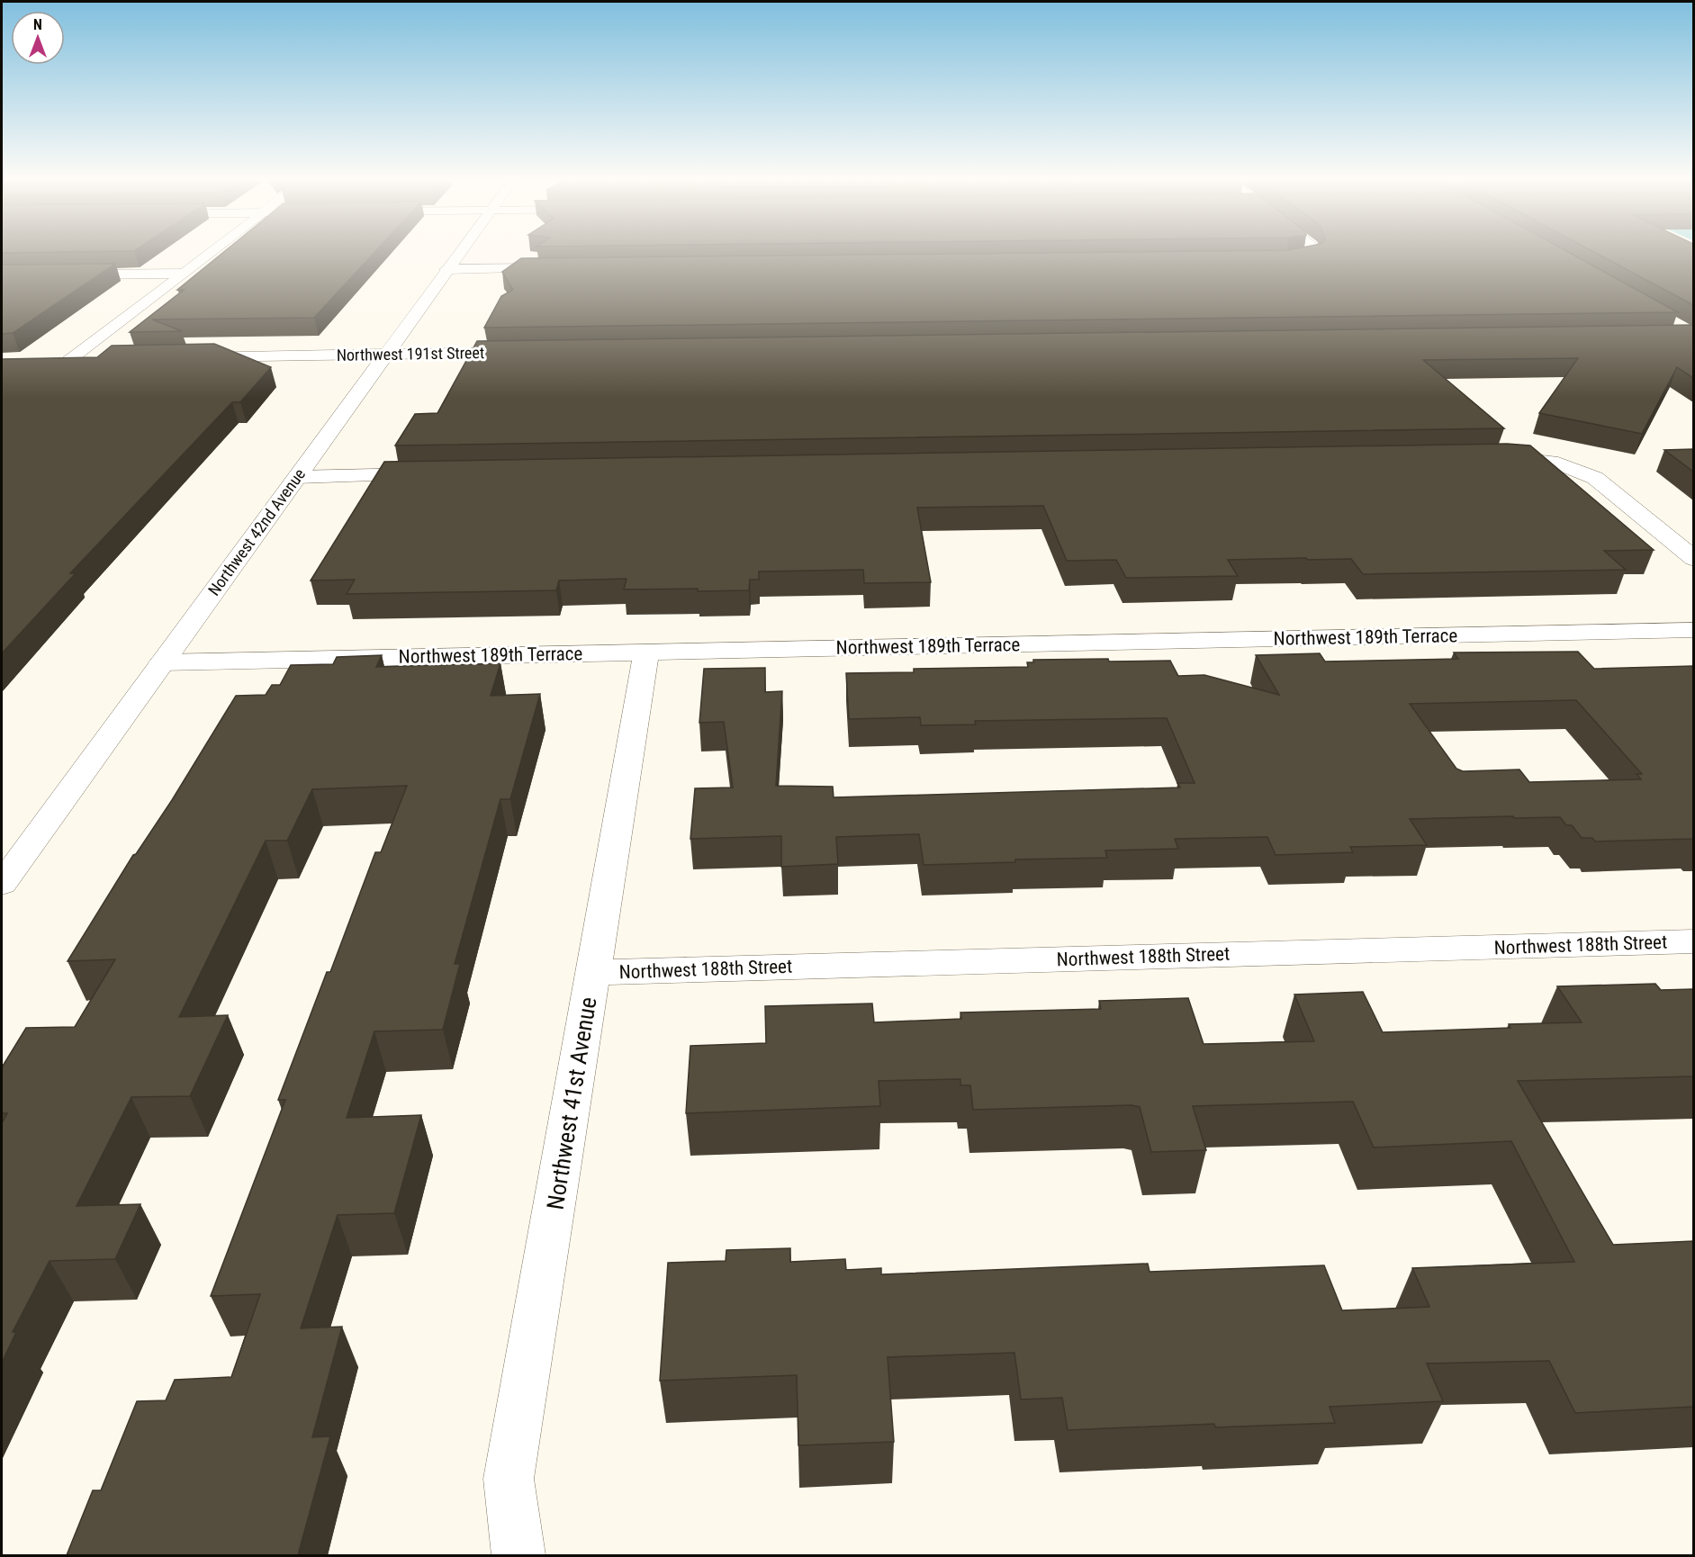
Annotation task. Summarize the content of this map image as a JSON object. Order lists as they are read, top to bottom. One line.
{"streets":{"street":["Northwest 191st Street","Northwest 42nd Avenue","Northwest 189th Terrace","Northwest 188th Street","Northwest 41st Avenue"]},"crossings":[["Northwest 191st Street","Northwest 42nd Avenue"],["Northwest 42nd Avenue","Northwest 189th Terrace"],["Northwest 189th Terrace","Northwest 41st Avenue"],["Northwest 188th Street","Northwest 41st Avenue"]],"north":"top"}
